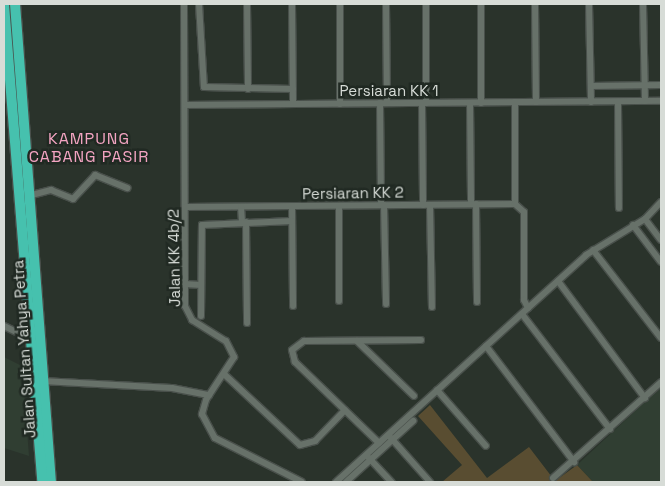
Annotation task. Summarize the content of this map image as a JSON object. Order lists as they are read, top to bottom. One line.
{"streets":{"highway":["Jalan Sultan Yahya Petra"],"street":["Persiaran KK 1","Persiaran KK 2","Jalan KK 4b/2"]},"crossings":[["Persiaran KK 1","Jalan KK 4b/2"],["Persiaran KK 2","Jalan KK 4b/2"]],"districts":["KAMPUNG CABANG PASIR"]}
